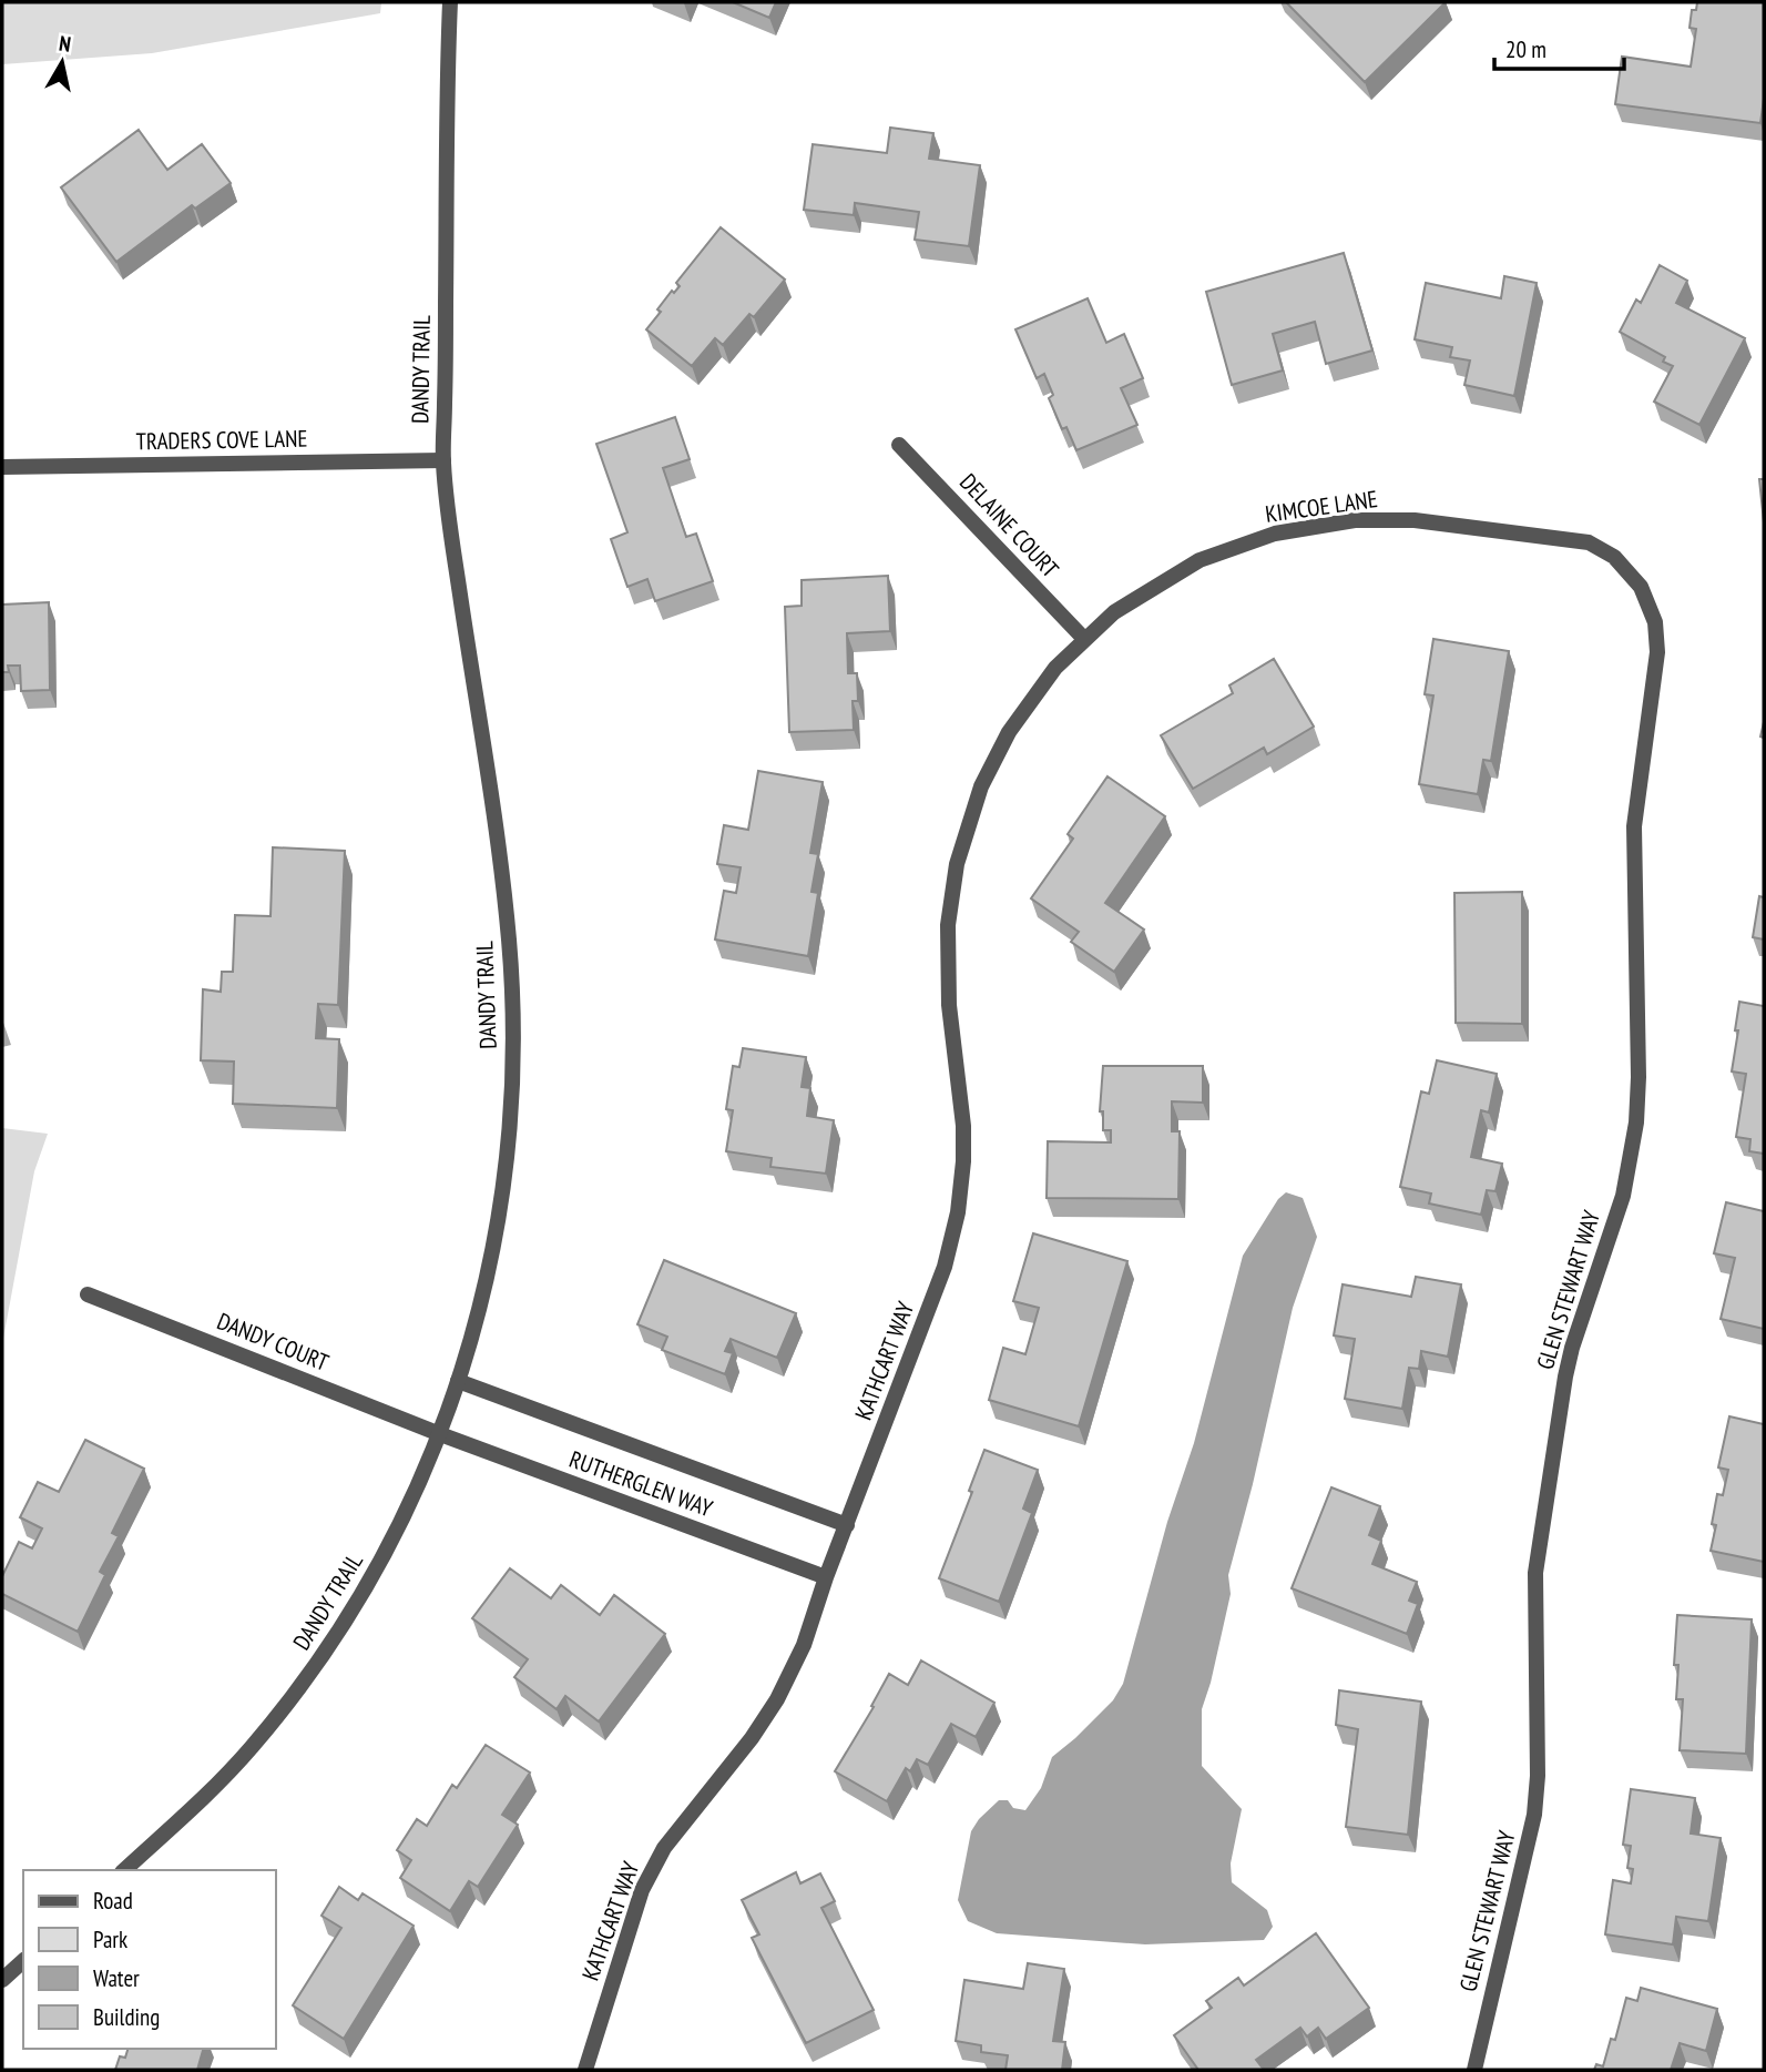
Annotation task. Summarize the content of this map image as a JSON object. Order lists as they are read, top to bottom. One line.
{"streets":{"street":["DANDY TRAIL","TRADERS COVE LANE","KIMCOE LANE","DELAINE COURT","GLEN STEWART WAY","DANDY COURT","KATHCART WAY","RUTHERGLEN WAY"]},"crossings":[["DANDY TRAIL","TRADERS COVE LANE"],["DANDY TRAIL","DANDY COURT"],["DANDY TRAIL","RUTHERGLEN WAY"],["KIMCOE LANE","DELAINE COURT"],["KIMCOE LANE","GLEN STEWART WAY"],["KIMCOE LANE","KATHCART WAY"],["DELAINE COURT","KATHCART WAY"],["DANDY COURT","RUTHERGLEN WAY"],["KATHCART WAY","RUTHERGLEN WAY"]],"legend":["Road","Park","Water","Building"],"scale_bar":"20 m","north":"top"}
